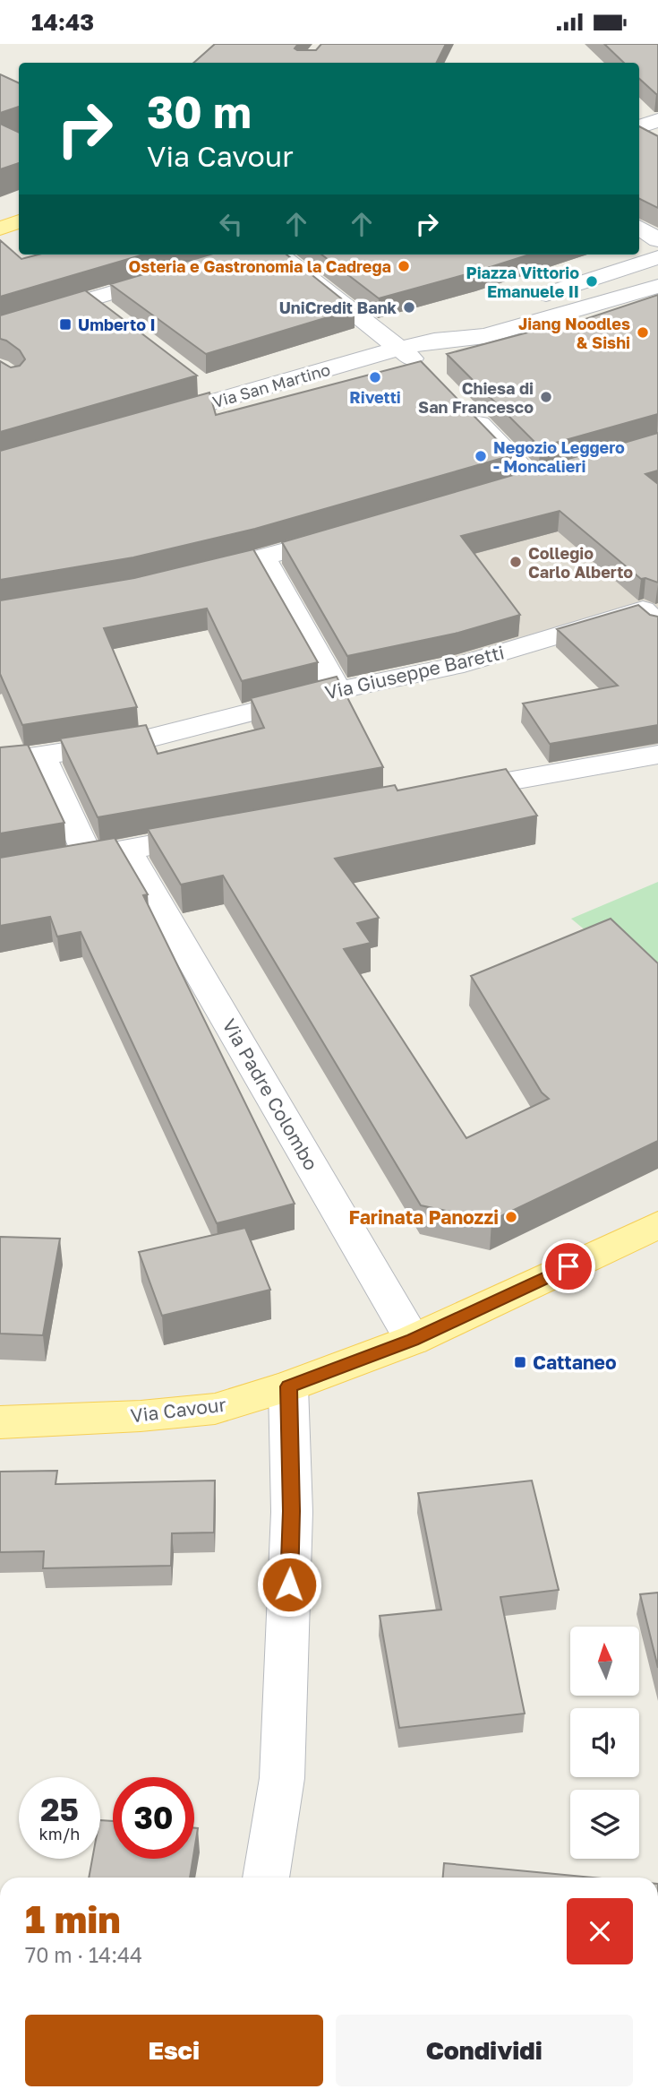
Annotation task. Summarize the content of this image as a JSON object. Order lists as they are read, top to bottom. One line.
{"streets":{"main road":["Via Cavour"],"street":["Via San Martino","Via Giuseppe Baretti","Via Padre Colombo"]},"crossings":[["Via Padre Colombo","Via Cavour"]],"places":{"other":["Osteria e Gastronomia la Cadrega","Piazza Vittorio Emanuele II","UniCredit Bank","Jiang Noodles & Sishi","Rivetti","Chiesa di San Francesco","Negozio Leggero - Moncalieri","Collegio Carlo Alberto","Farinata Panozzi"],"transit":["Umberto I","Cattaneo"]},"north":"top","page":{"status":"14:43","turn":["30 m","Via Cavour"],"speed":"25 km/h","limit":"30","heading":["1 min","70 m · 14:44"],"buttons":["Esci","Condividi"]}}
